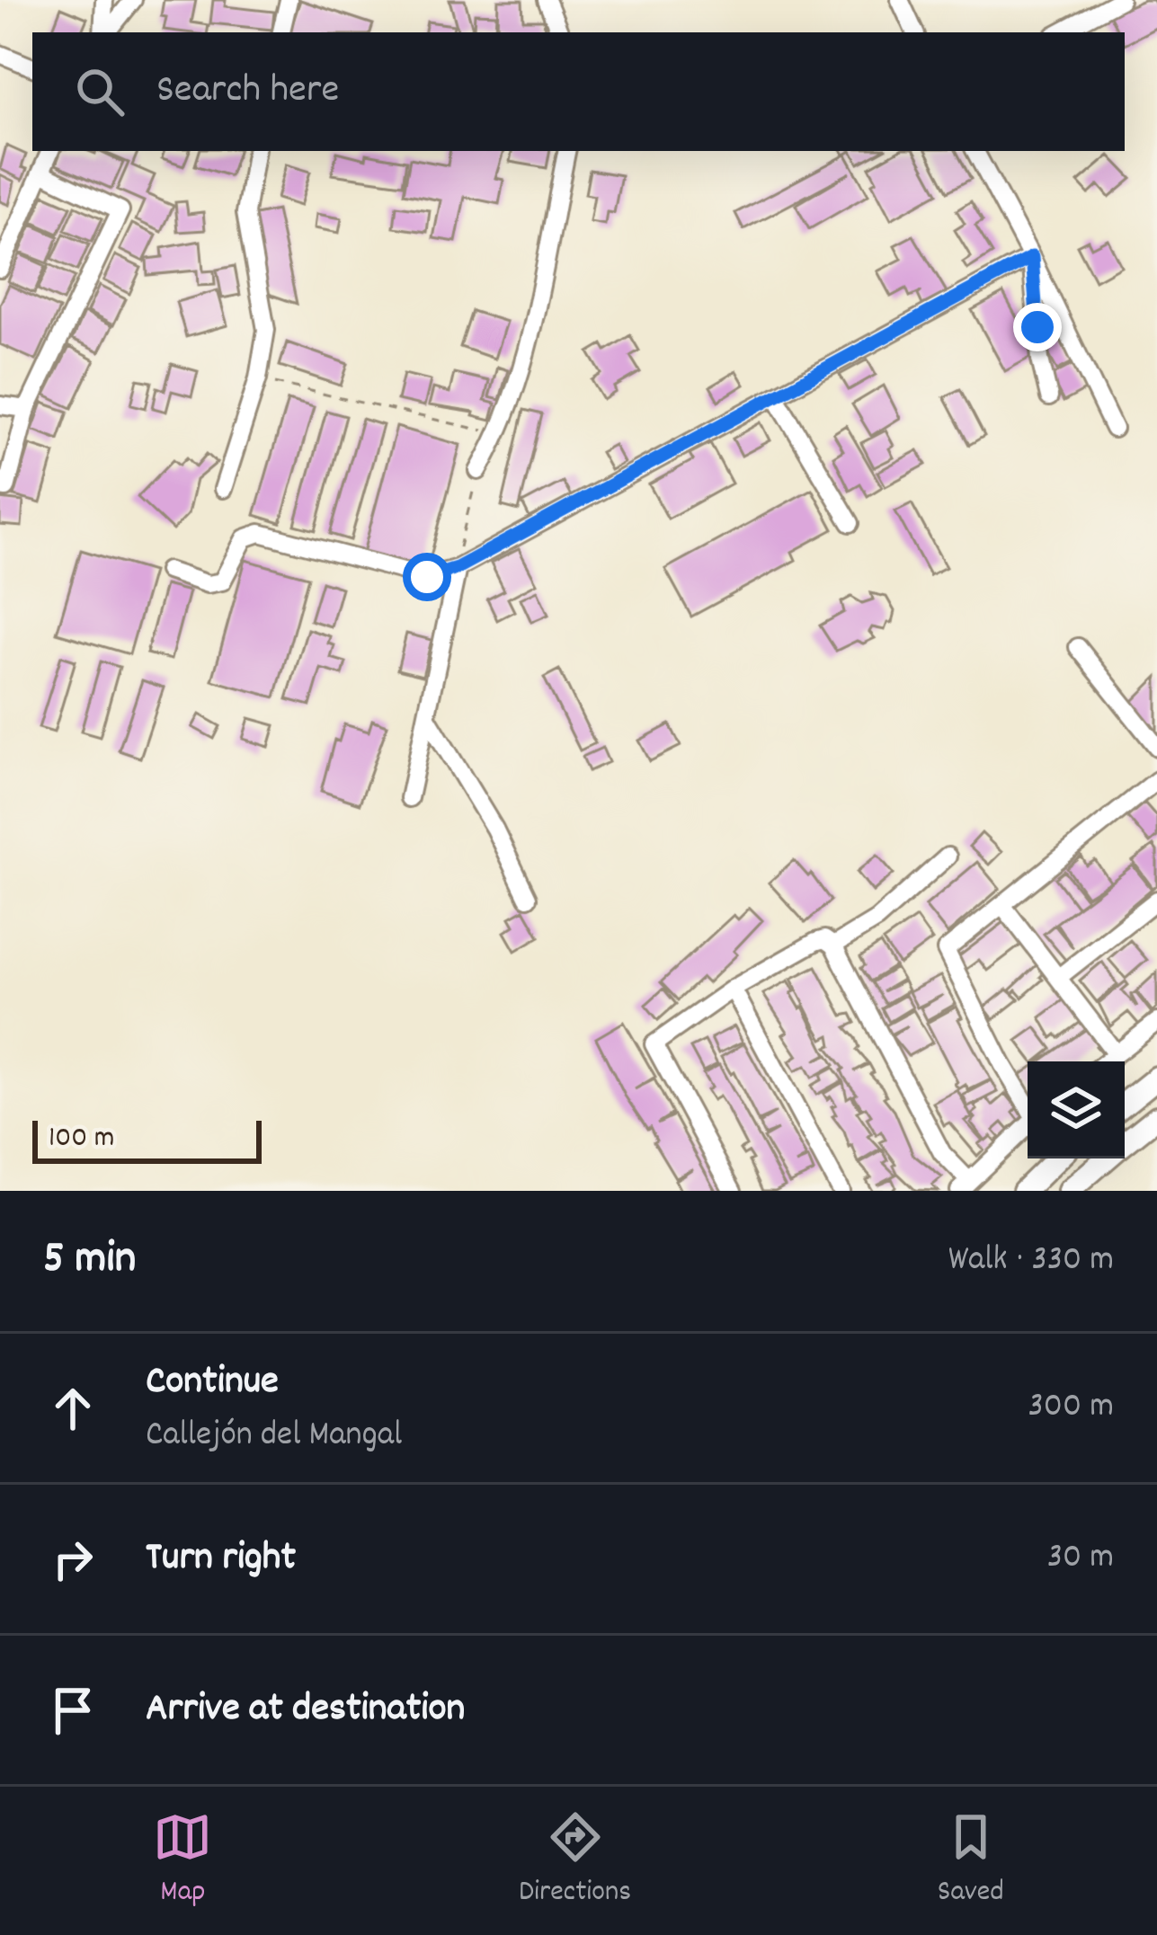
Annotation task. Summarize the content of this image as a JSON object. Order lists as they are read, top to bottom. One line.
{"scale_bar":"100 m","page":{"search":"Search here","scale":"100 m","heading":["5 min","Walk · 330 m"],"list":[["Continue","Callejón del Mangal","300 m"],["Turn right","30 m"],"Arrive at destination"],"nav":["Map","Directions","Saved"]}}
